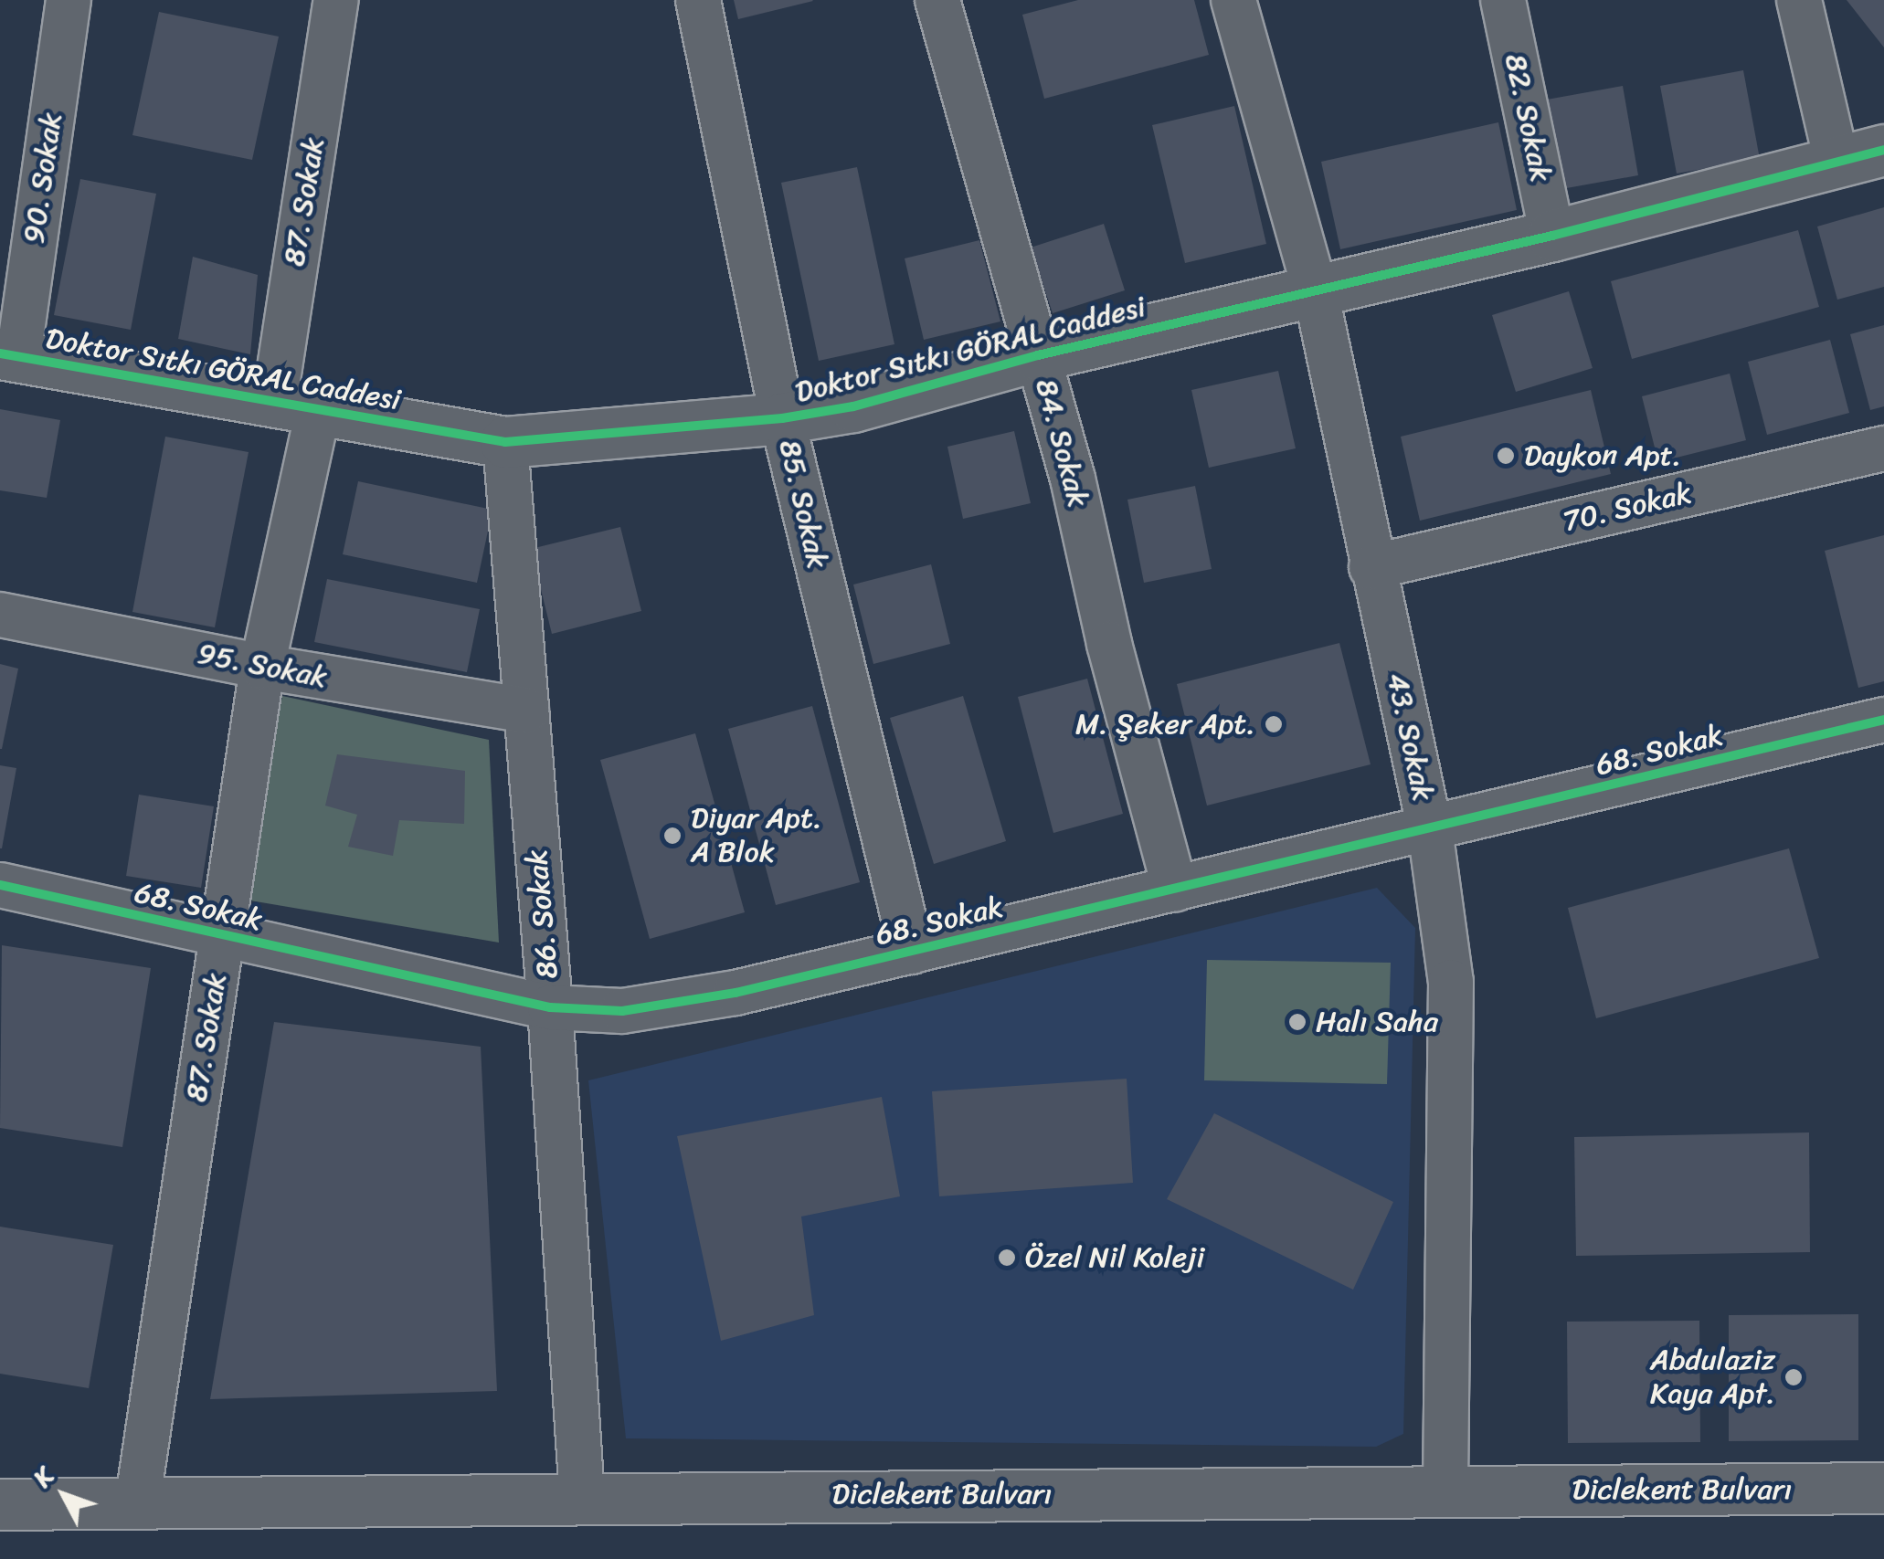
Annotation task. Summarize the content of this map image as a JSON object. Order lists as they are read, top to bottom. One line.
{"streets":{"main road":["Doktor Sıtkı GÖRAL Caddesi","Diclekent Bulvarı"],"street":["82. Sokak","90. Sokak","87. Sokak","84. Sokak","85. Sokak","70. Sokak","95. Sokak","43. Sokak","68. Sokak","86. Sokak"]},"crossings":[["82. Sokak","Doktor Sıtkı GÖRAL Caddesi"],["90. Sokak","Doktor Sıtkı GÖRAL Caddesi"],["87. Sokak","Doktor Sıtkı GÖRAL Caddesi"],["87. Sokak","95. Sokak"],["87. Sokak","68. Sokak"],["87. Sokak","Diclekent Bulvarı"],["Doktor Sıtkı GÖRAL Caddesi","84. Sokak"],["Doktor Sıtkı GÖRAL Caddesi","85. Sokak"],["Doktor Sıtkı GÖRAL Caddesi","43. Sokak"],["Doktor Sıtkı GÖRAL Caddesi","86. Sokak"],["84. Sokak","68. Sokak"],["85. Sokak","68. Sokak"],["70. Sokak","43. Sokak"],["95. Sokak","86. Sokak"],["43. Sokak","68. Sokak"],["43. Sokak","Diclekent Bulvarı"],["68. Sokak","86. Sokak"],["86. Sokak","Diclekent Bulvarı"]],"places":["Daykon Apt.","M. Şeker Apt.","Diyar Apt. A Blok","Halı Saha","Özel Nil Koleji","Abdulaziz Kaya Apt."],"north":"top left"}
